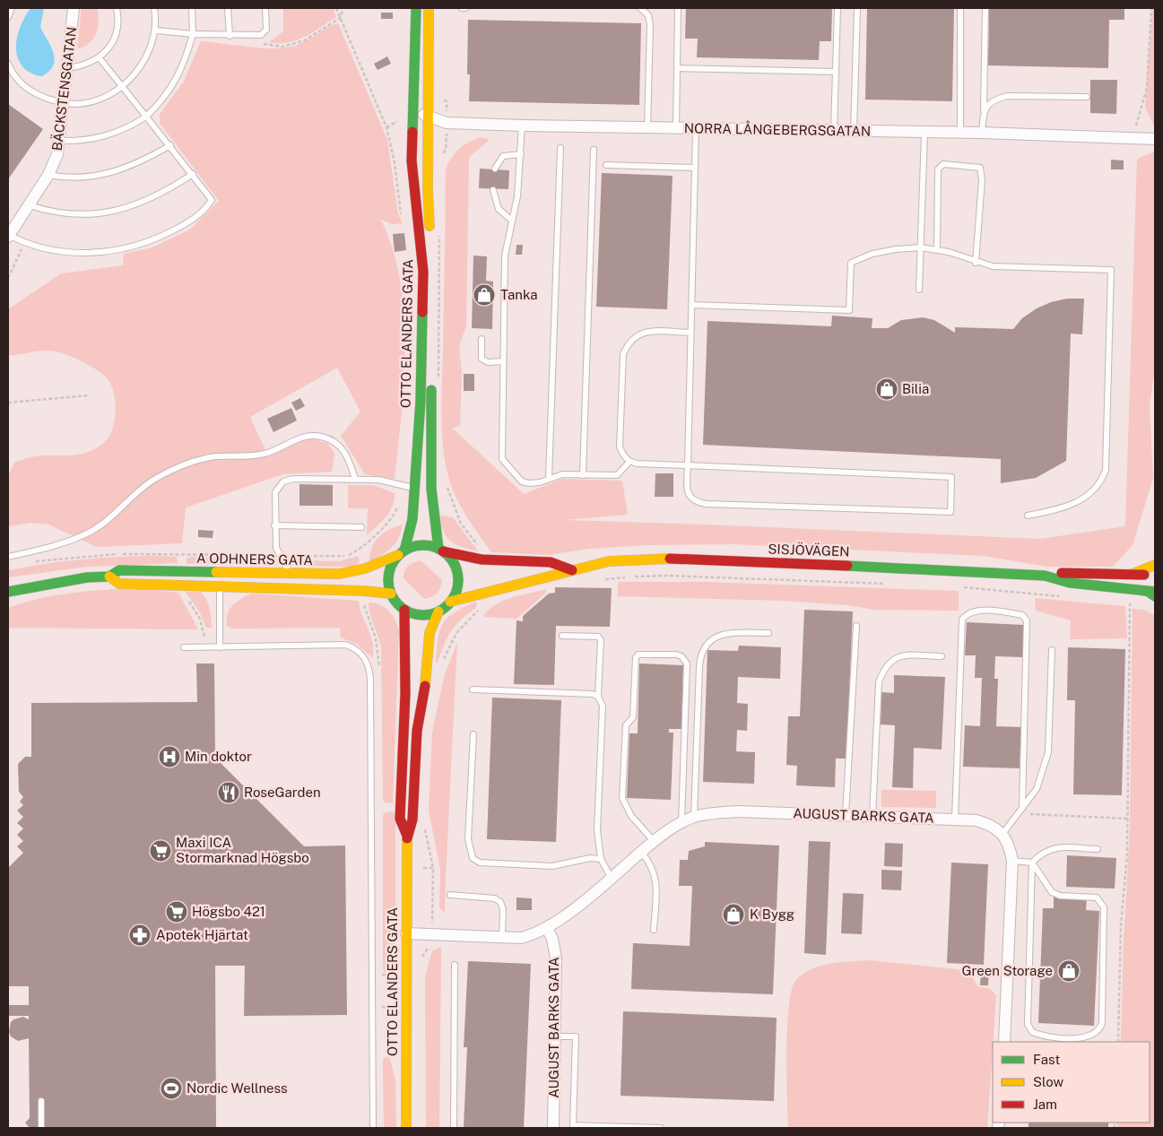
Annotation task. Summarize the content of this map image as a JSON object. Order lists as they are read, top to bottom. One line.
{"streets":{"main road":["OTTO ELANDERS GATA","SISJÖVÄGEN","A ODHNERS GATA"],"street":["BÄCKSTENSGATAN","NORRA LÅNGEBERGSGATAN","AUGUST BARKS GATA"]},"crossings":[["NORRA LÅNGEBERGSGATAN","OTTO ELANDERS GATA"],["OTTO ELANDERS GATA","SISJÖVÄGEN"],["OTTO ELANDERS GATA","A ODHNERS GATA"],["OTTO ELANDERS GATA","AUGUST BARKS GATA"],["SISJÖVÄGEN","A ODHNERS GATA"]],"places":{"shop":["Tanka","Bilia","K Bygg","Green Storage"],"hospital":["Min doktor"],"restaurant":["RoseGarden"],"supermarket":["Maxi ICA Stormarknad Högsbo","Högsbo 421"],"pharmacy":["Apotek Hjärtat"],"sports":["Nordic Wellness"]},"legend":["Fast","Slow","Jam"]}
